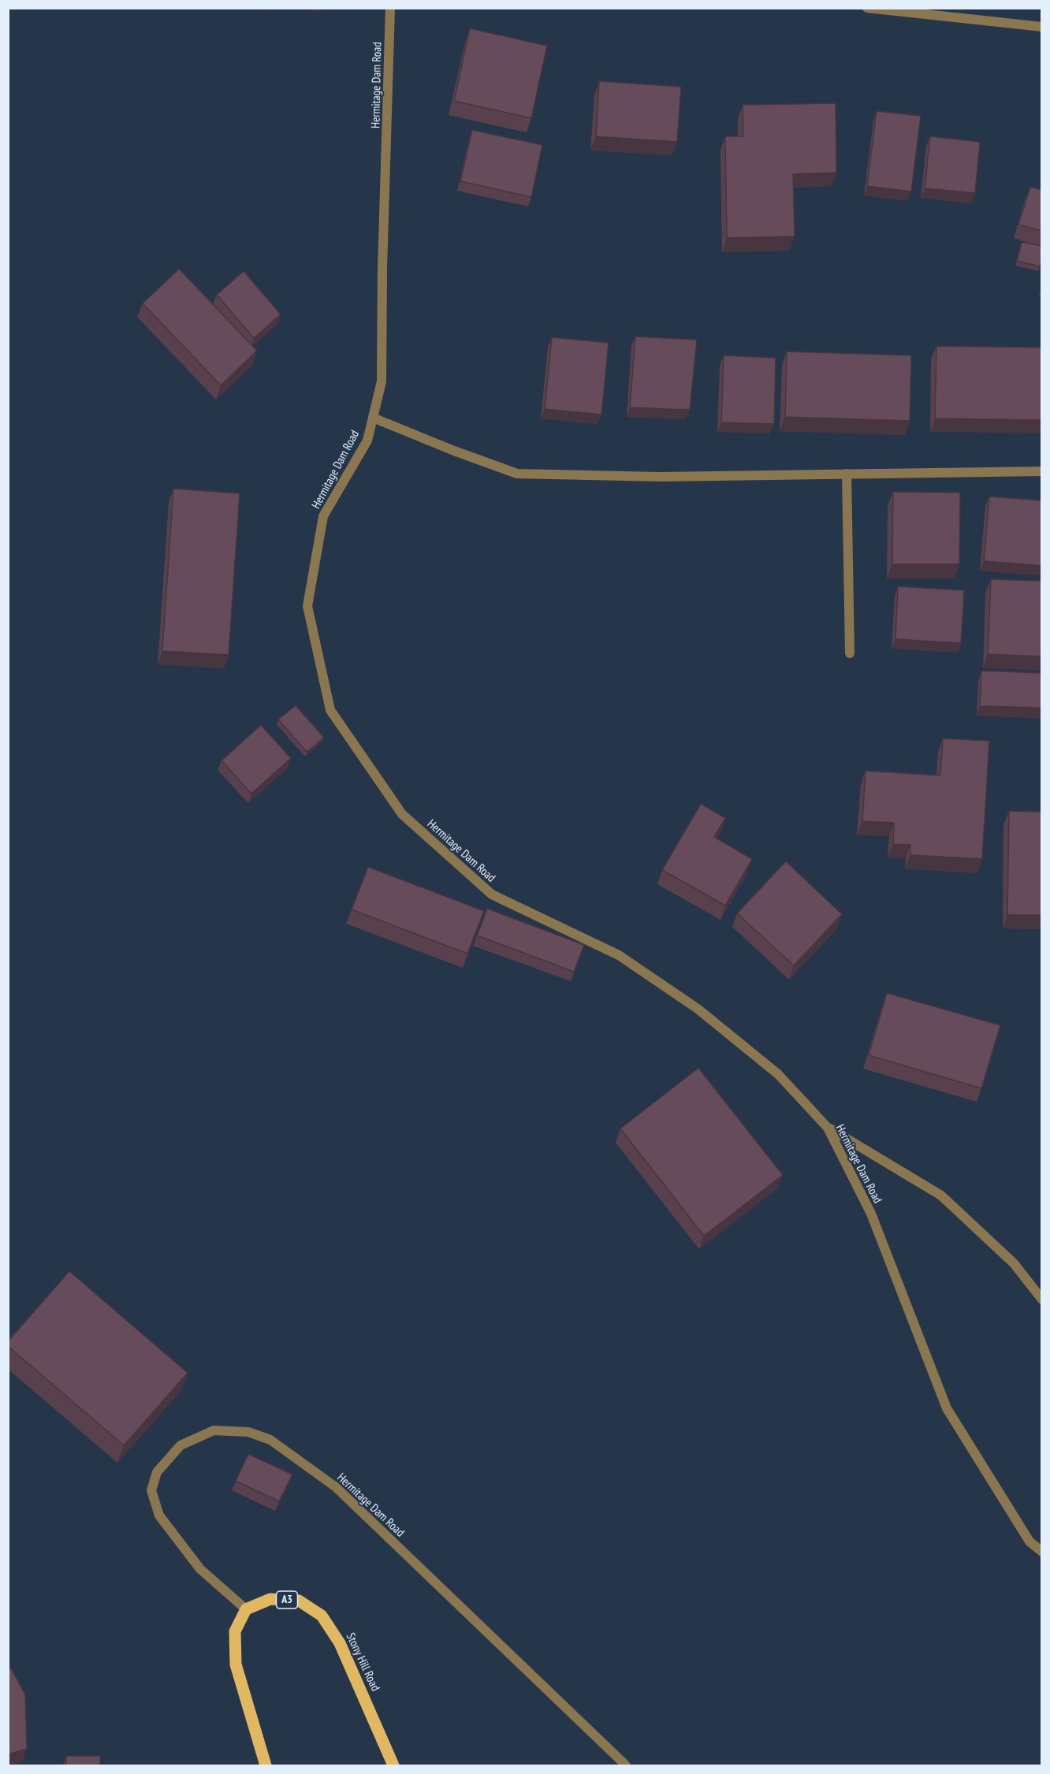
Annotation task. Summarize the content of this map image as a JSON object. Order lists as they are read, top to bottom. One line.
{"streets":{"main road":["A3","Stony Hill Road"],"street":["Hermitage Dam Road"]},"crossings":[["Hermitage Dam Road","Stony Hill Road"]]}
